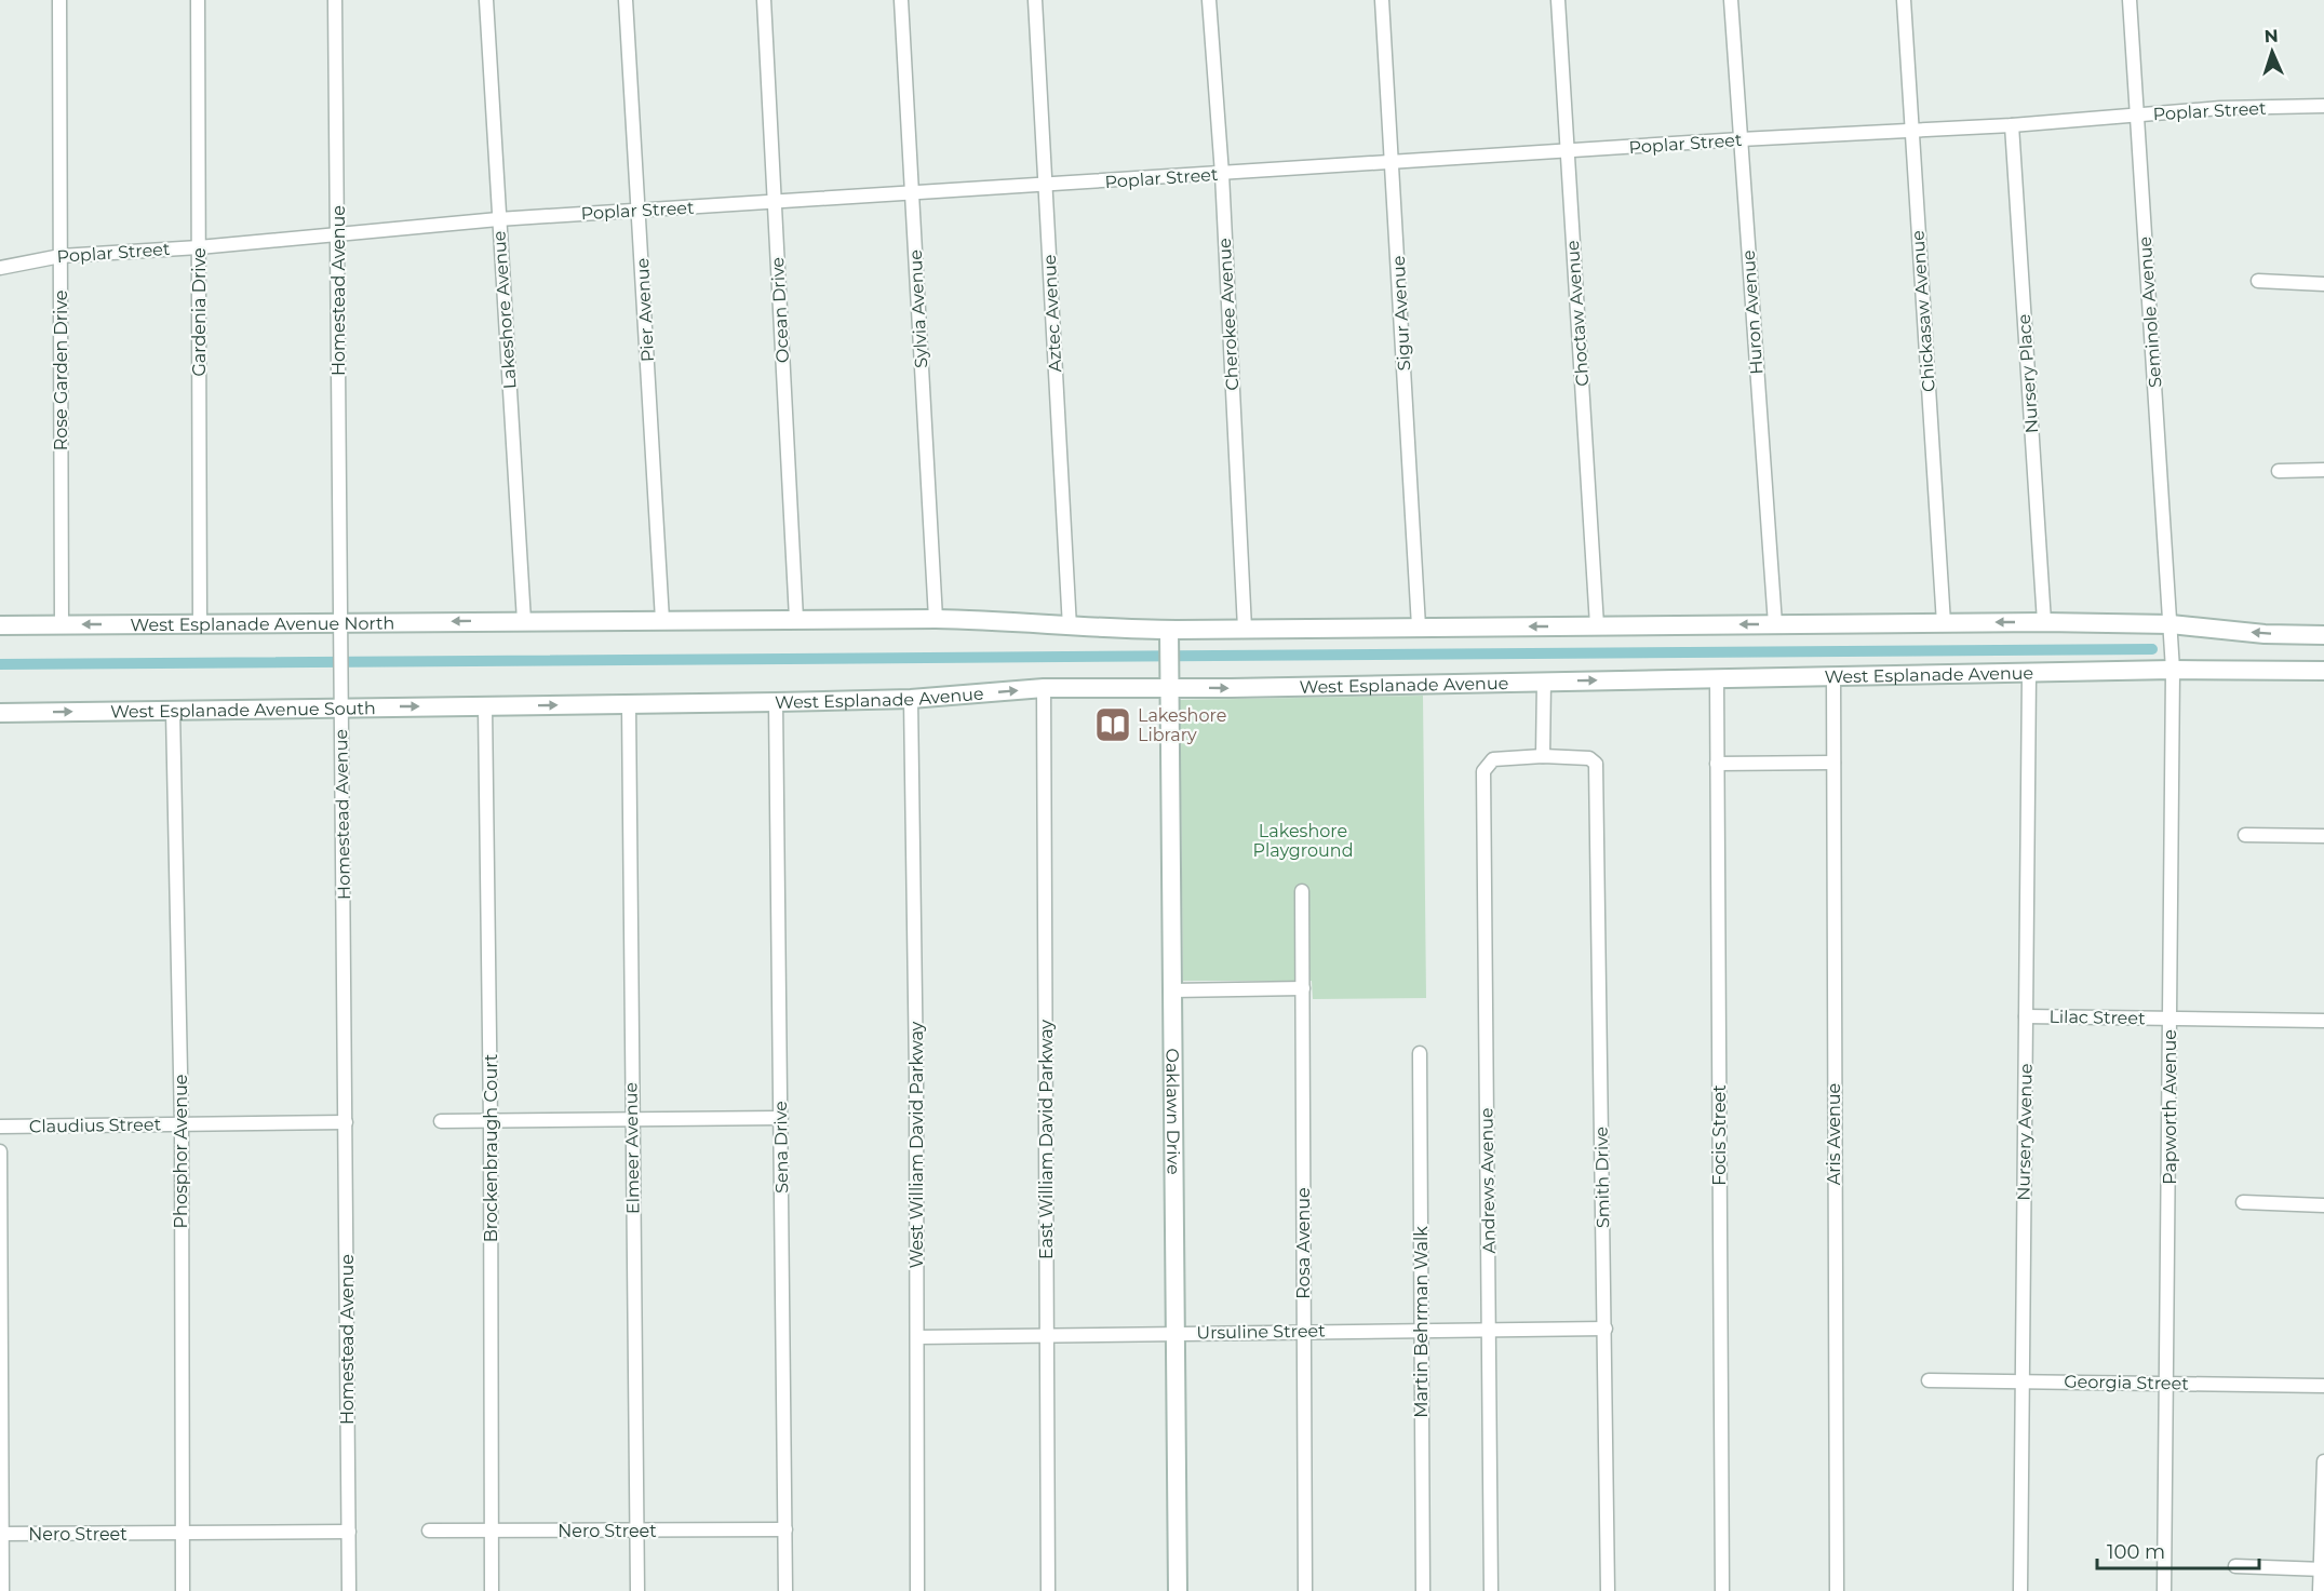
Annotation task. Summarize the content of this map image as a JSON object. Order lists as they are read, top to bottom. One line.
{"streets":{"main road":["West Esplanade Avenue North","West Esplanade Avenue","West Esplanade Avenue South","Oaklawn Drive"],"street":["Poplar Street","Homestead Avenue","Sylvia Avenue","Lakeshore Avenue","Pier Avenue","Ocean Drive","Chickasaw Avenue","Gardenia Drive","Huron Avenue","Seminole Avenue","Aztec Avenue","Sigur Avenue","Choctaw Avenue","Cherokee Avenue","Rose Garden Drive","Nursery Place","Lilac Street","Papworth Avenue","Claudius Street","Nursery Avenue","Aris Avenue","Focis Street","East William David Parkway","West William David Parkway","Sena Drive","Brockenbraugh Court","Elmeer Avenue","Phosphor Avenue","Smith Drive","Andrews Avenue","Rosa Avenue","Martin Behrman Walk","Ursuline Street","Georgia Street","Nero Street"]},"crossings":[["Poplar Street","Homestead Avenue"],["Poplar Street","Sylvia Avenue"],["Poplar Street","Lakeshore Avenue"],["Poplar Street","Pier Avenue"],["Poplar Street","Ocean Drive"],["Poplar Street","Chickasaw Avenue"],["Poplar Street","Gardenia Drive"],["Poplar Street","Huron Avenue"],["Poplar Street","Seminole Avenue"],["Poplar Street","Aztec Avenue"],["Poplar Street","Sigur Avenue"],["Poplar Street","Choctaw Avenue"],["Poplar Street","Cherokee Avenue"],["Poplar Street","Rose Garden Drive"],["Poplar Street","Nursery Place"],["Homestead Avenue","West Esplanade Avenue North"],["Homestead Avenue","West Esplanade Avenue South"],["Homestead Avenue","Claudius Street"],["Homestead Avenue","Nero Street"],["Lakeshore Avenue","West Esplanade Avenue North"],["Gardenia Drive","West Esplanade Avenue North"],["Seminole Avenue","Papworth Avenue"],["Rose Garden Drive","West Esplanade Avenue North"],["West Esplanade Avenue","West Esplanade Avenue South"],["West Esplanade Avenue","Papworth Avenue"],["West Esplanade Avenue","Oaklawn Drive"],["West Esplanade Avenue","Nursery Avenue"],["West Esplanade Avenue","Aris Avenue"],["West Esplanade Avenue","Focis Street"],["West Esplanade Avenue","East William David Parkway"],["West Esplanade Avenue","West William David Parkway"],["West Esplanade Avenue","Sena Drive"],["West Esplanade Avenue","Brockenbraugh Court"],["West Esplanade Avenue","Elmeer Avenue"],["West Esplanade Avenue South","Brockenbraugh Court"],["West Esplanade Avenue South","Phosphor Avenue"],["Lilac Street","Papworth Avenue"],["Lilac Street","Nursery Avenue"],["Papworth Avenue","Georgia Street"],["Oaklawn Drive","Ursuline Street"],["Claudius Street","Phosphor Avenue"],["Nursery Avenue","Georgia Street"],["East William David Parkway","Ursuline Street"],["West William David Parkway","Ursuline Street"],["Sena Drive","Nero Street"],["Brockenbraugh Court","Nero Street"],["Elmeer Avenue","Nero Street"],["Phosphor Avenue","Nero Street"],["Smith Drive","Andrews Avenue"],["Smith Drive","Ursuline Street"],["Andrews Avenue","Ursuline Street"],["Rosa Avenue","Ursuline Street"],["Martin Behrman Walk","Ursuline Street"]],"one_way":["West Esplanade Avenue North","West Esplanade Avenue South"],"parks":["Lakeshore Playground"],"places":{"library":["Lakeshore Library"]},"scale_bar":"100 m","north":"top"}
